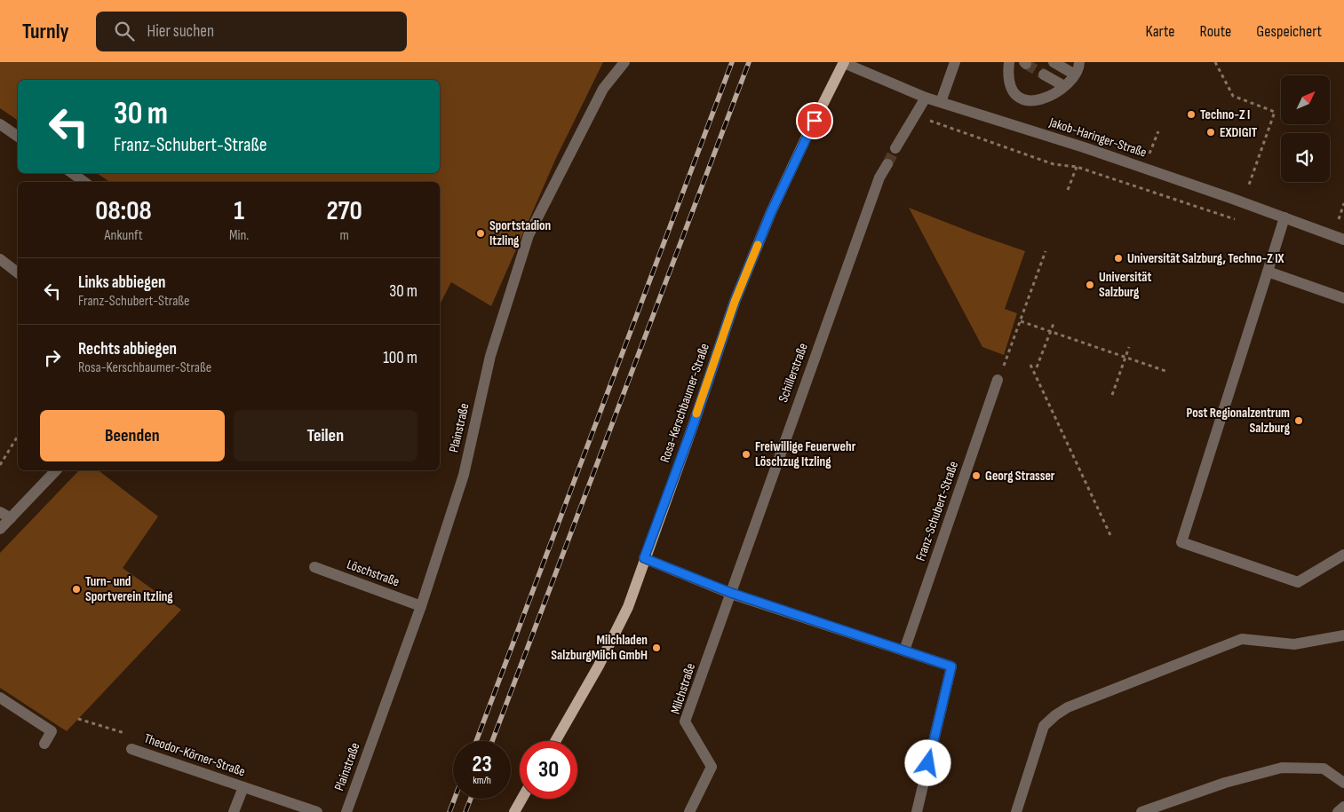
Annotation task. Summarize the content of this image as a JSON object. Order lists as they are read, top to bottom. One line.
{"streets":{"main road":["Rosa-Kerschbaumer-Straße"],"street":["Jakob-Haringer-Straße","Schillerstraße","Plainstraße","Franz-Schubert-Straße","Löschstraße","Milchstraße","Theodor-Körner-Straße"]},"crossings":[["Jakob-Haringer-Straße","Rosa-Kerschbaumer-Straße"],["Schillerstraße","Milchstraße"],["Plainstraße","Löschstraße"]],"places":["Techno-Z I","EXDIGIT","Sportstadion Itzling","Universität Salzburg, Techno-Z IX","Universität Salzburg","Post Regionalzentrum Salzburg","Freiwillige Feuerwehr Löschzug Itzling","Georg Strasser","Turn- und Sportverein Itzling","Milchladen SalzburgMilch GmbH"],"north":"top right","page":{"header":"Turnly","search":"Hier suchen","nav":["Karte","Route","Gespeichert"],"turn":["30 m","Franz-Schubert-Straße"],"eta":["08:08","Ankunft","1","Min.","270","m"],"list":[{"name":"Links abbiegen","note":"Franz-Schubert-Straße","value":"30 m"},{"name":"Rechts abbiegen","note":"Rosa-Kerschbaumer-Straße","value":"100 m"}],"buttons":["Beenden","Teilen"],"speed":"23 km/h","limit":"30"}}
